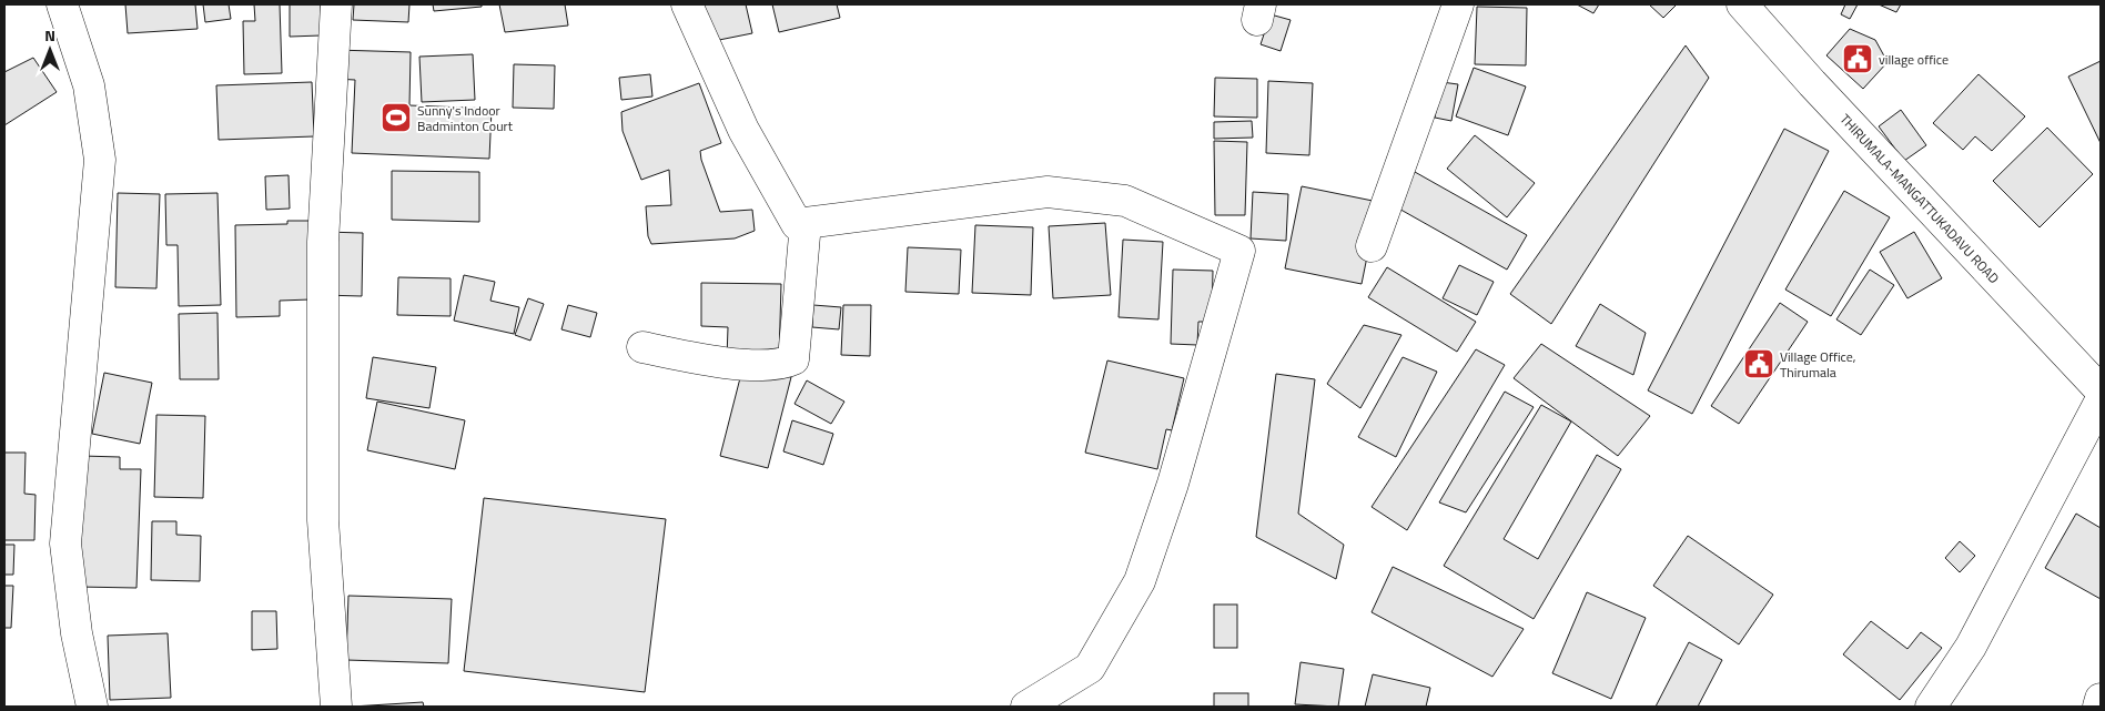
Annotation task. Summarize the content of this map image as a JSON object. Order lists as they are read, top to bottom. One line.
{"streets":{"street":["THIRUMALA-MANGATTUKADAVU ROAD"]},"places":{"public building":["village office","Village Office, Thirumala"],"sports":["Sunny's Indoor Badminton Court"]},"north":"top"}
